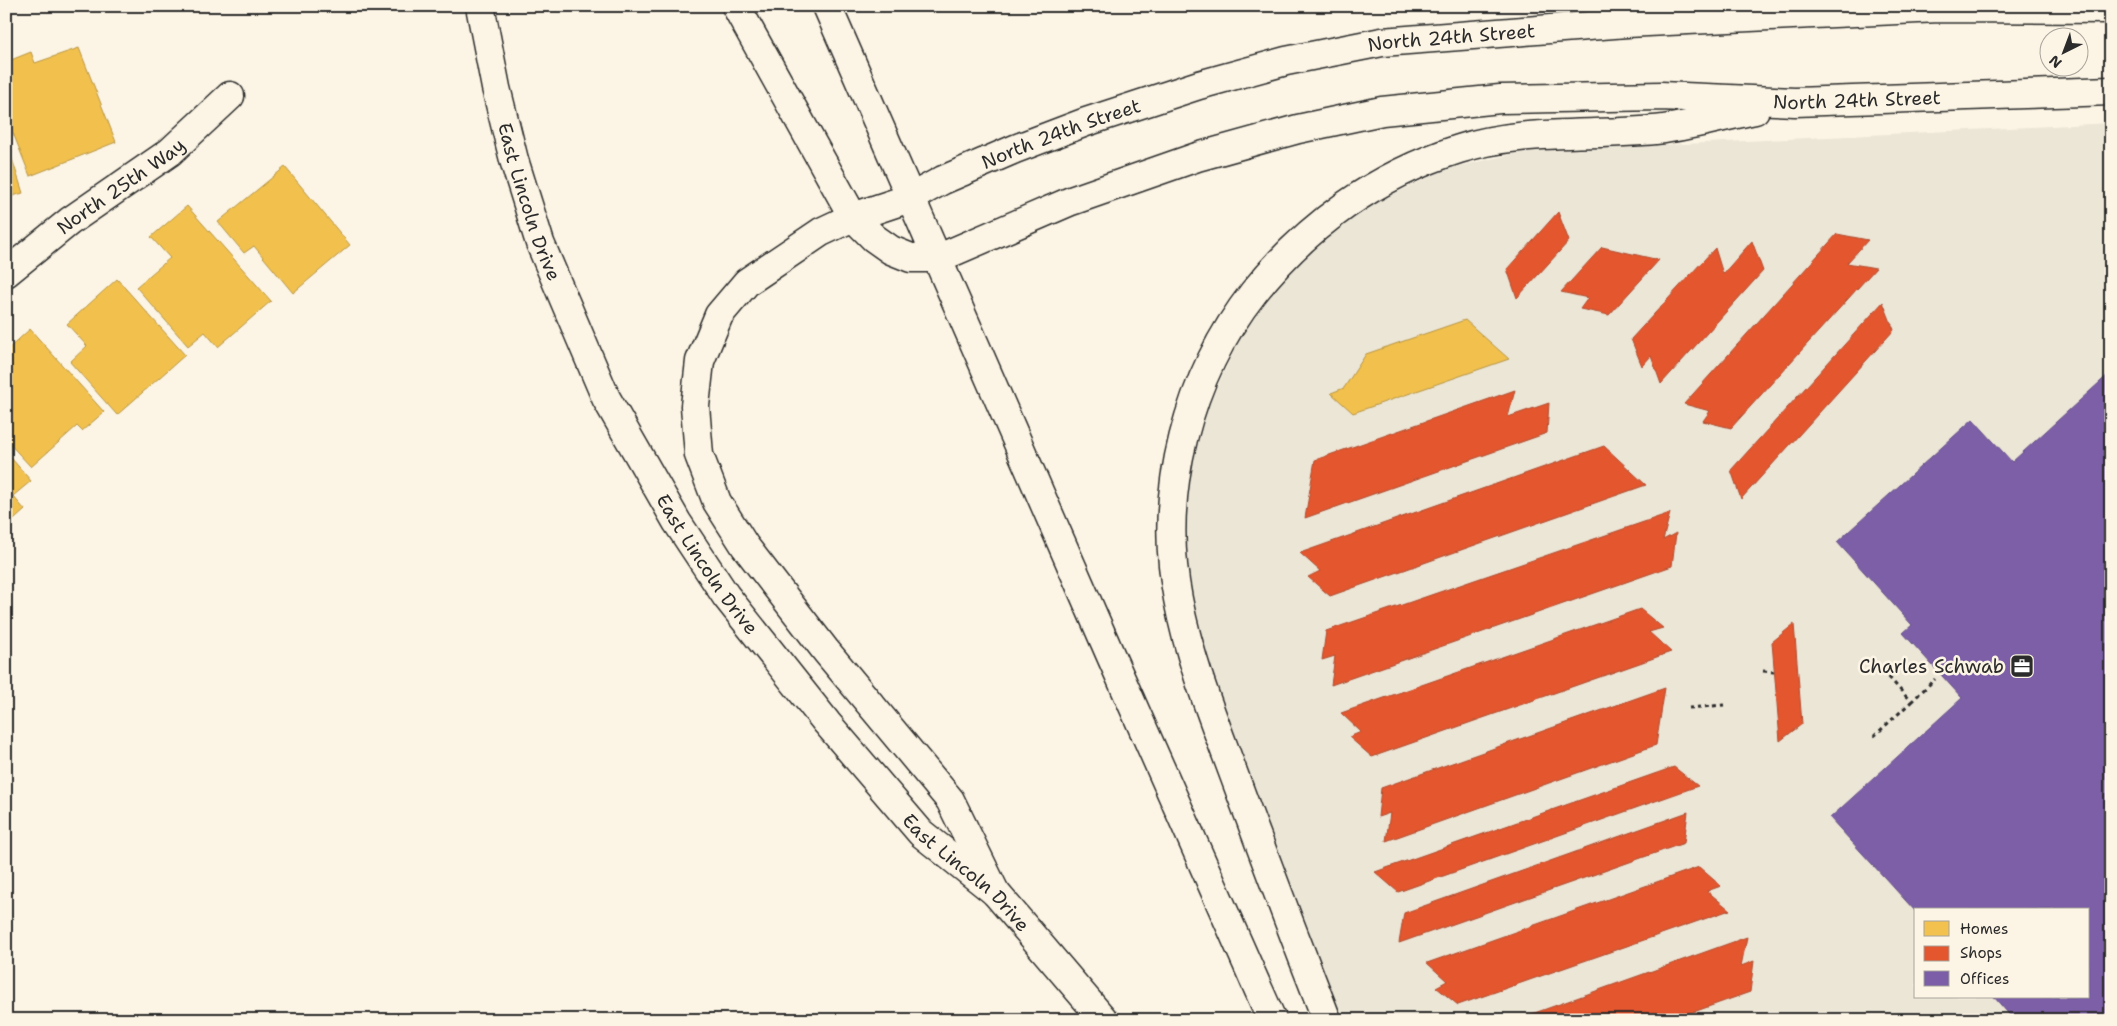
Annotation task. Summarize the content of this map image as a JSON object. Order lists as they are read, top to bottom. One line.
{"streets":{"main road":["North 24th Street","North 25th Way","East Lincoln Drive"]},"crossings":[["North 24th Street","East Lincoln Drive"]],"places":{"office":["Charles Schwab"]},"legend":["Homes","Shops","Offices"],"north":"bottom left"}
